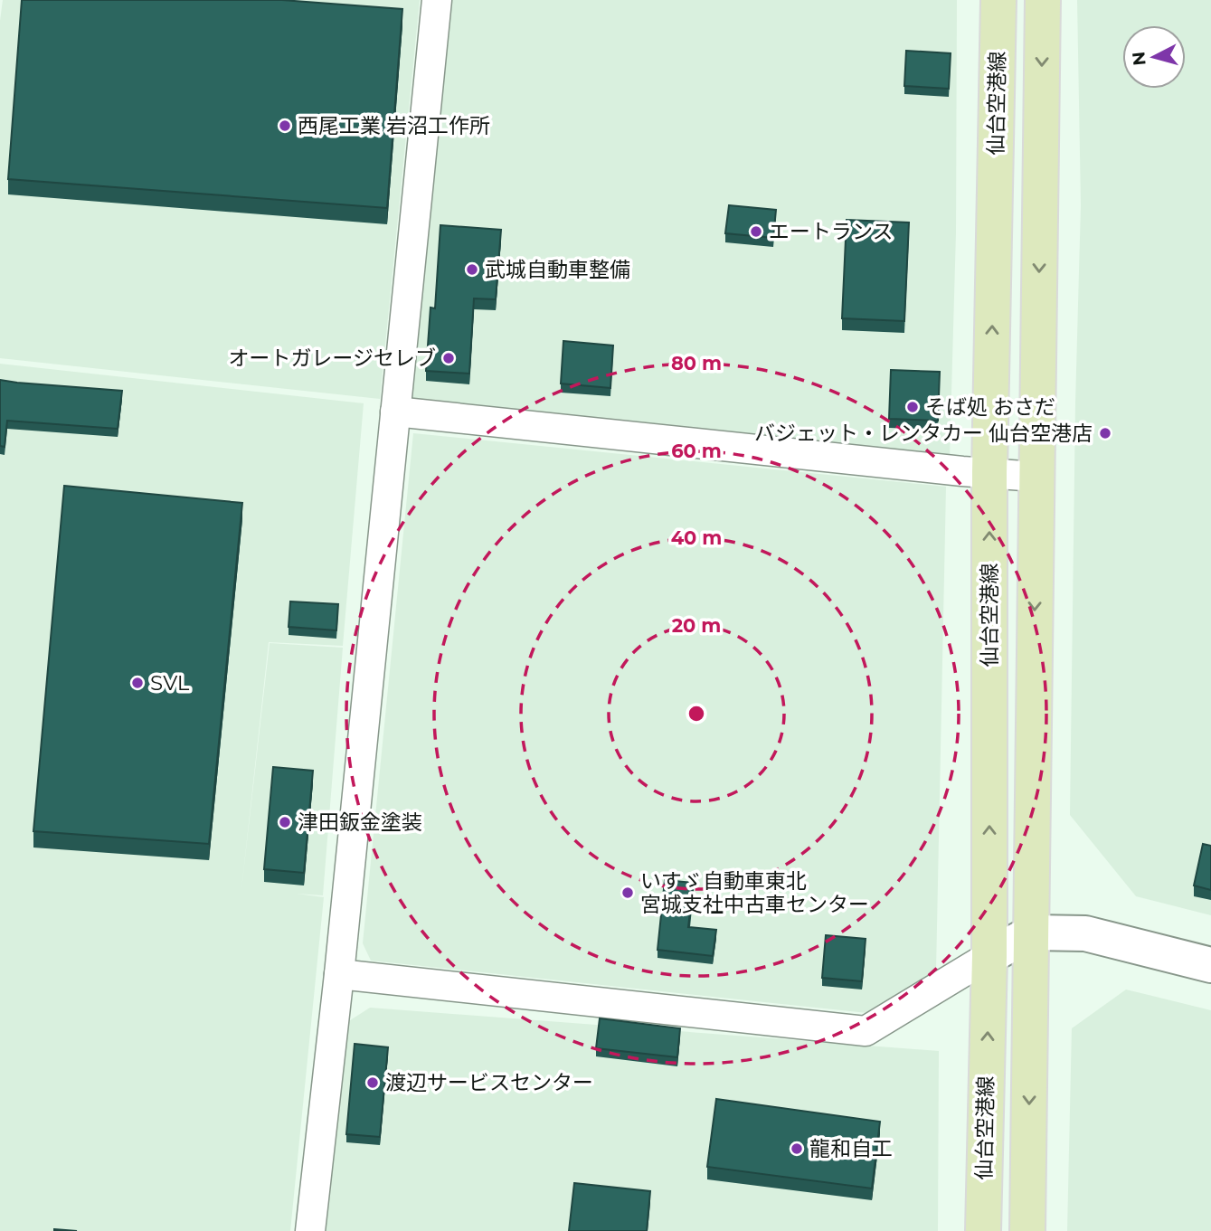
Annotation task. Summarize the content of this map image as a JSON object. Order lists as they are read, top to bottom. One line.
{"streets":{"main road":["仙台空港線"]},"places":["西尾工業 岩沼工作所","エートランス","武城自動車整備","オートガレージセレブ","そば処 おさだ","バジェット・レンタカー 仙台空港店","SVL","津田鈑金塗装","いすゞ自動車東北 宮城支社中古車センター","渡辺サービスセンター","龍和自工"],"north":"left","rings":["80 m","60 m","40 m","20 m"]}
